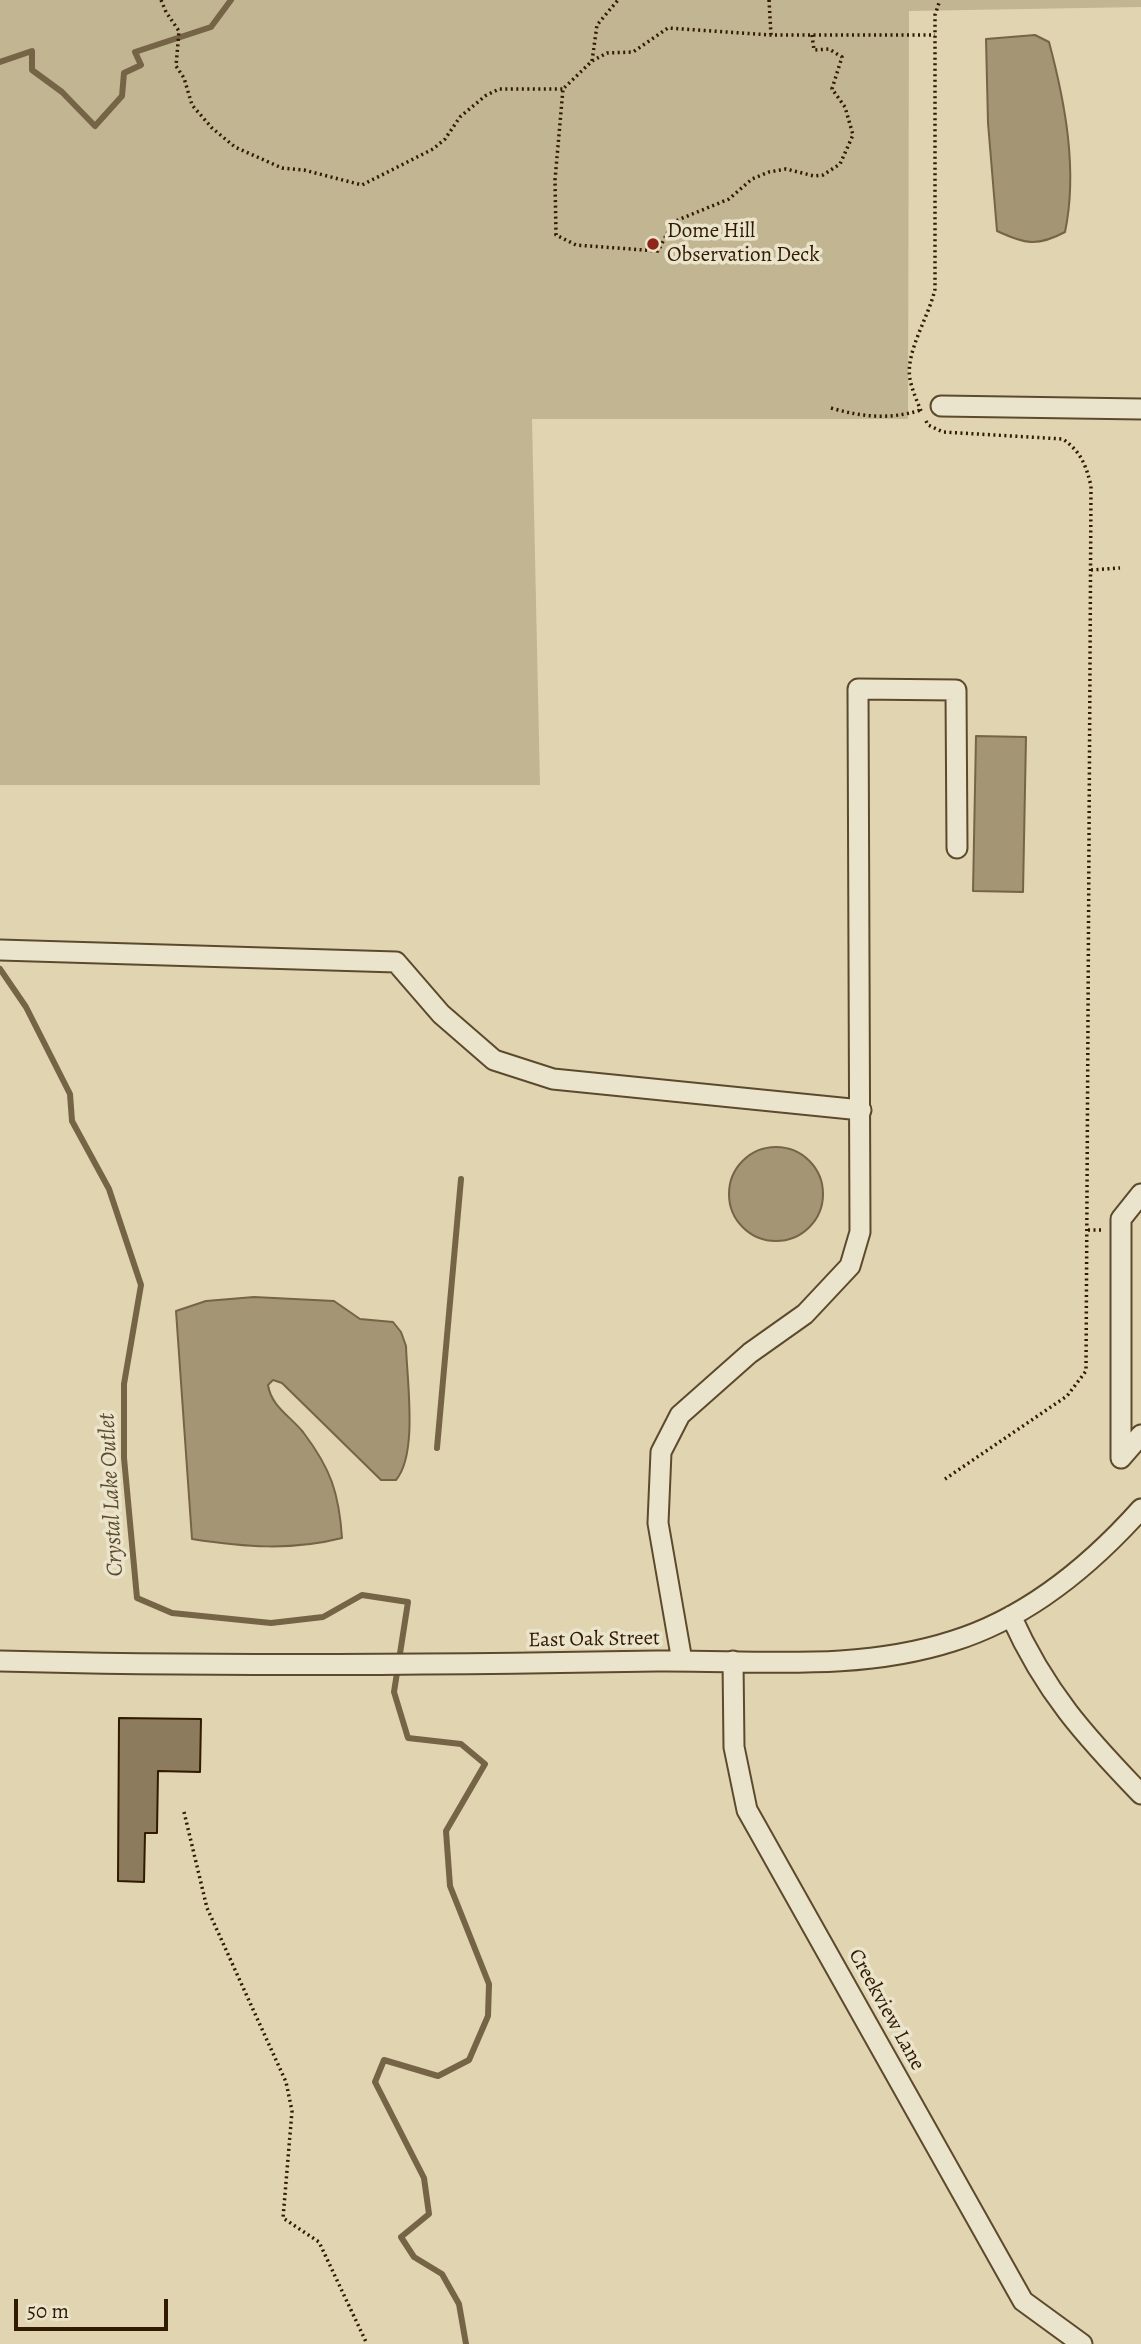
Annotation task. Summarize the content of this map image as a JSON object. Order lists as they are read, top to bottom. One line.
{"streets":{"street":["East Oak Street","Creekview Lane"]},"crossings":[["East Oak Street","Creekview Lane"]],"water":["Crystal Lake Outlet"],"places":["Dome Hill Observation Deck"],"scale_bar":"50 m"}
